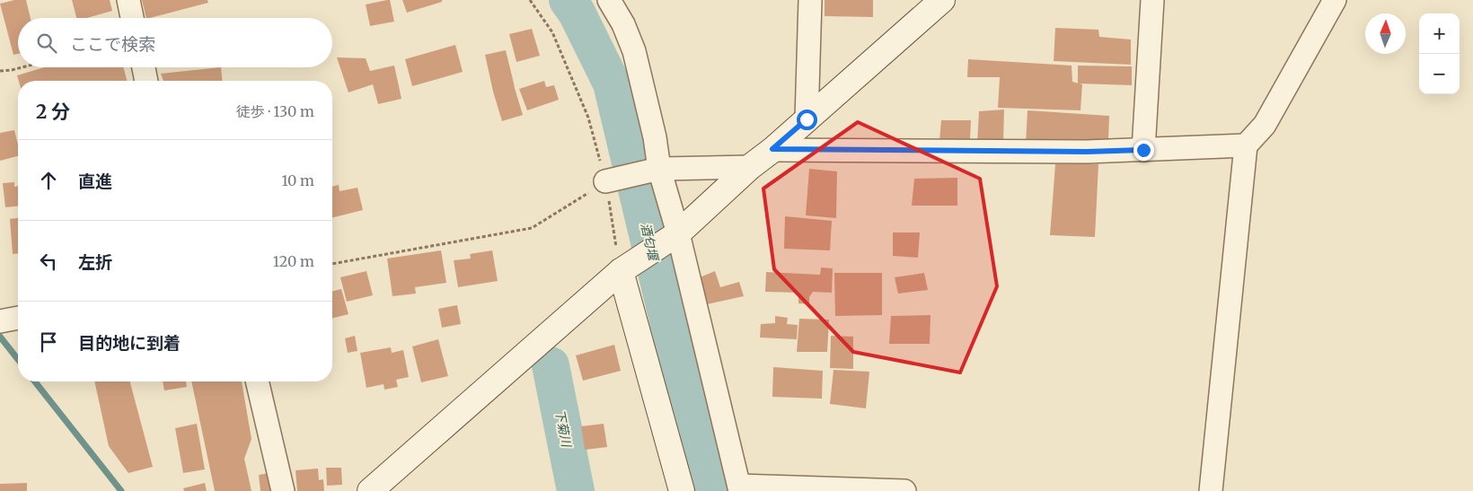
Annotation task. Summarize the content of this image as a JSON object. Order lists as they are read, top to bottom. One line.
{"water":["酒匂堰","下菊川"],"north":"top","page":{"map_buttons":["+","−"],"search":"ここで検索","heading":["2 分","徒歩 · 130 m"],"list":[["直進","10 m"],["左折","120 m"],"目的地に到着"]}}
